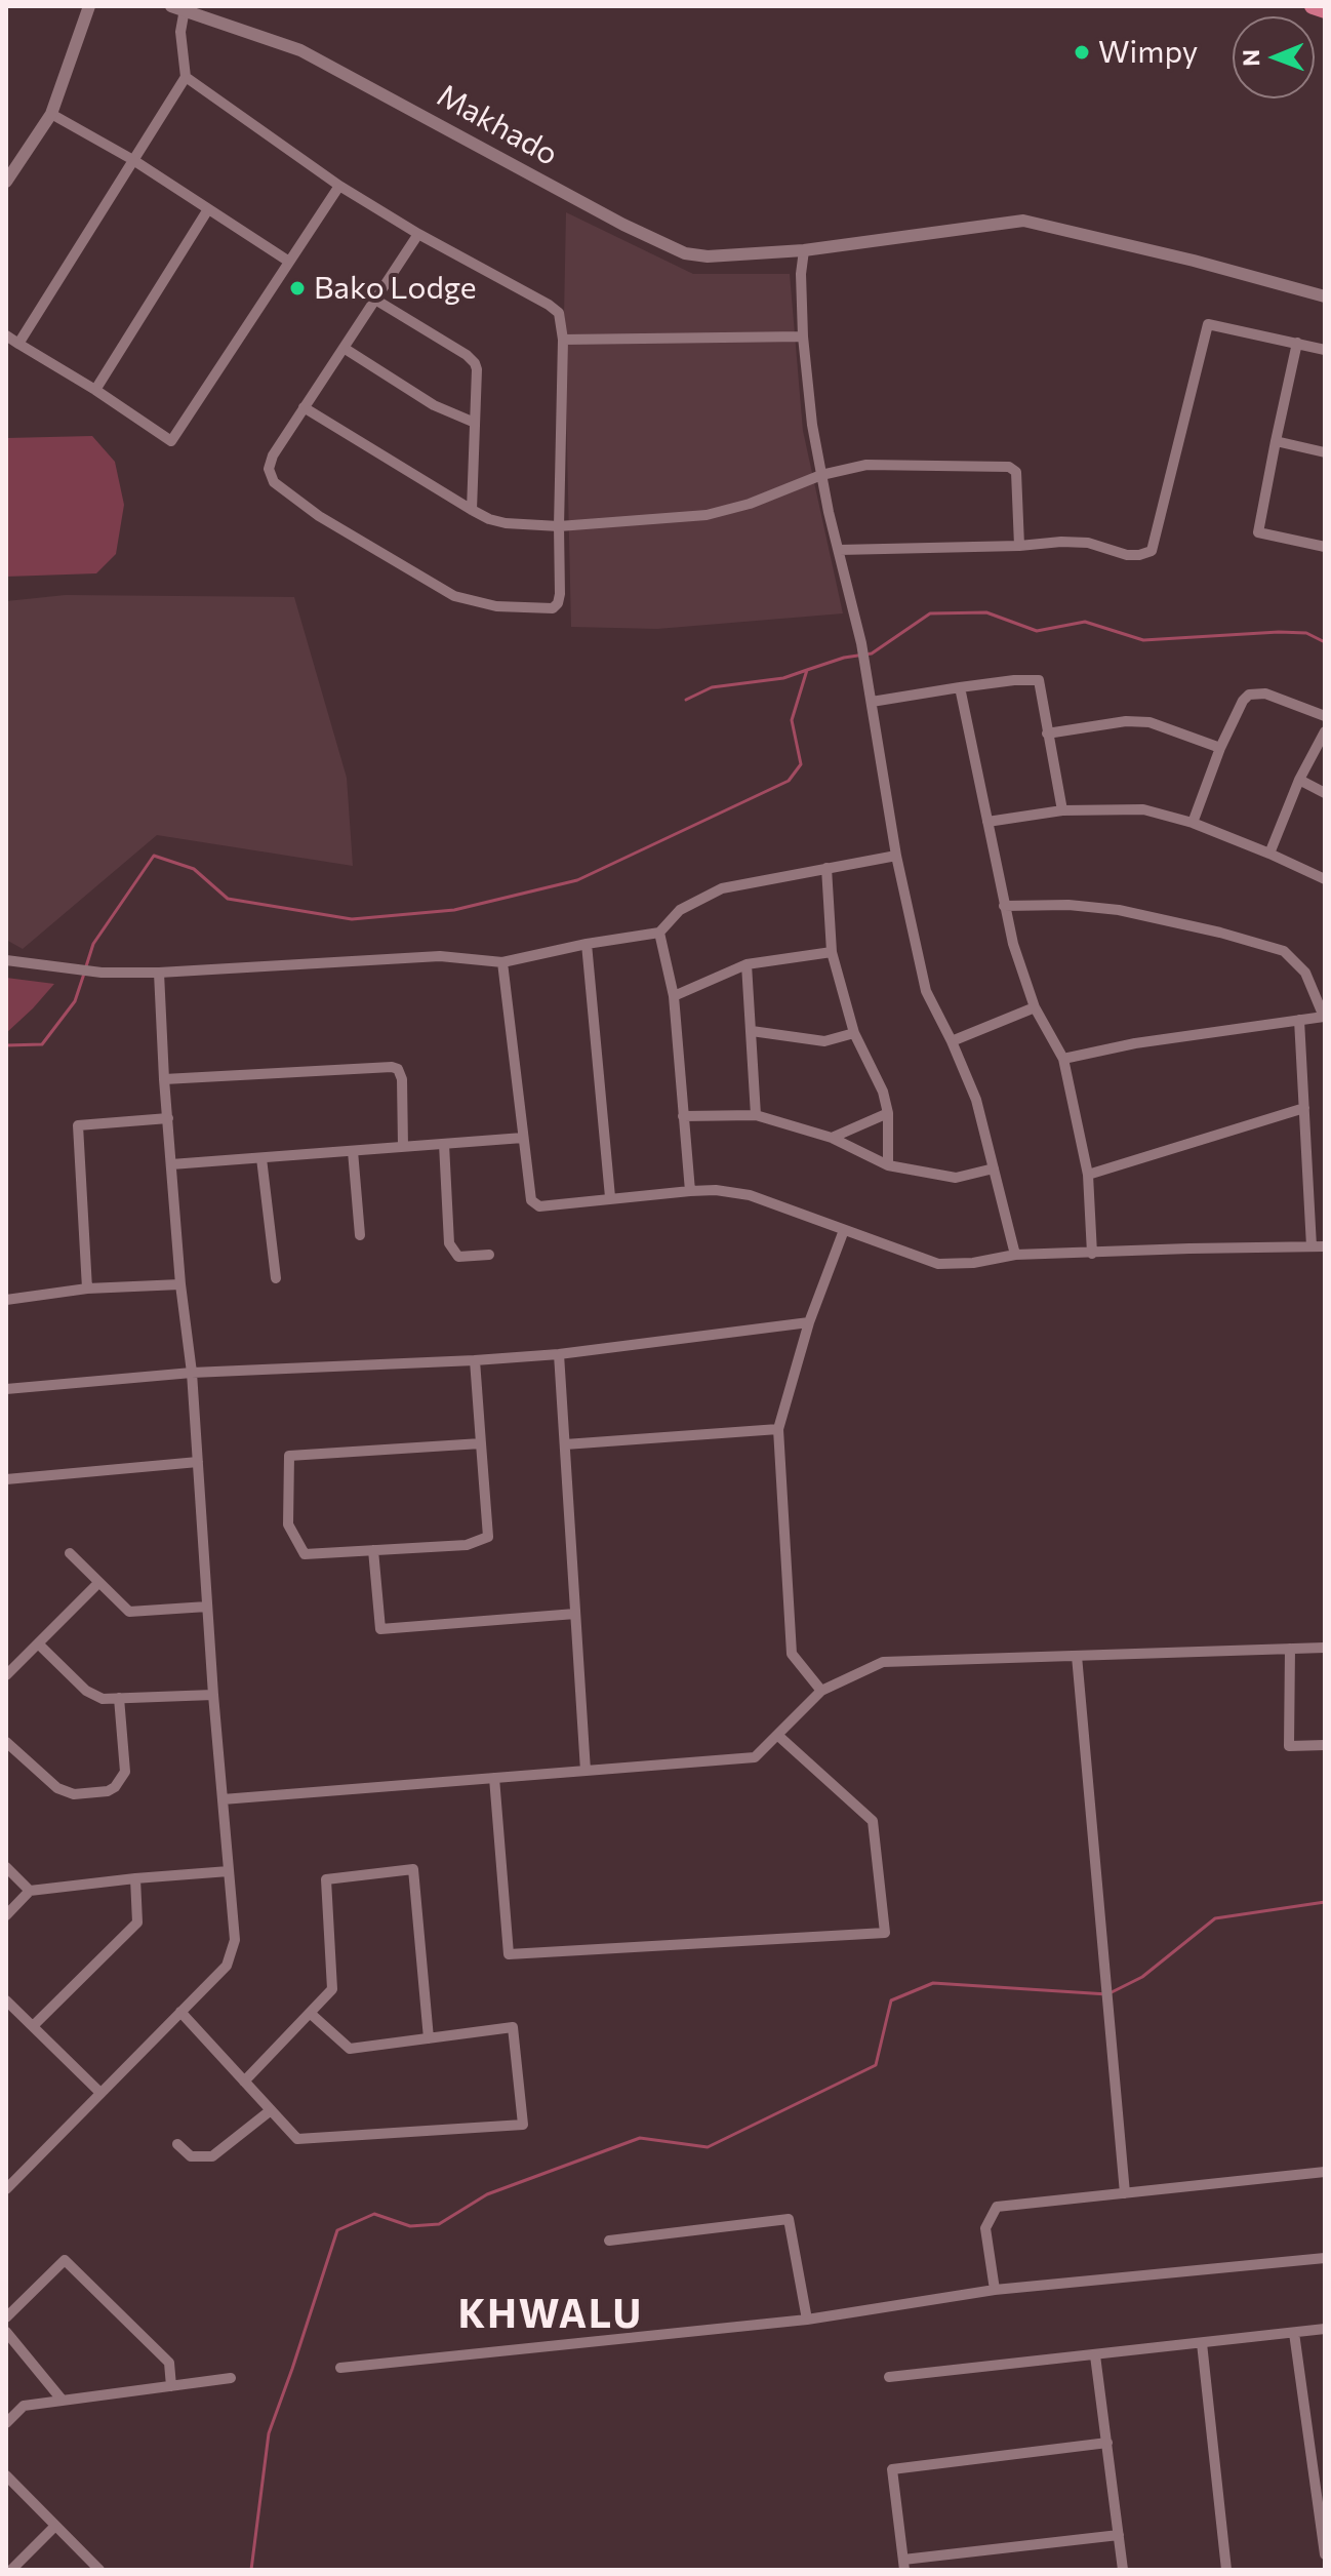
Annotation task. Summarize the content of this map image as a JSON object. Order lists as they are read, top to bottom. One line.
{"streets":{"street":["Makhado"]},"districts":["KHWALU"],"places":["Wimpy","Bako Lodge"],"north":"left"}
